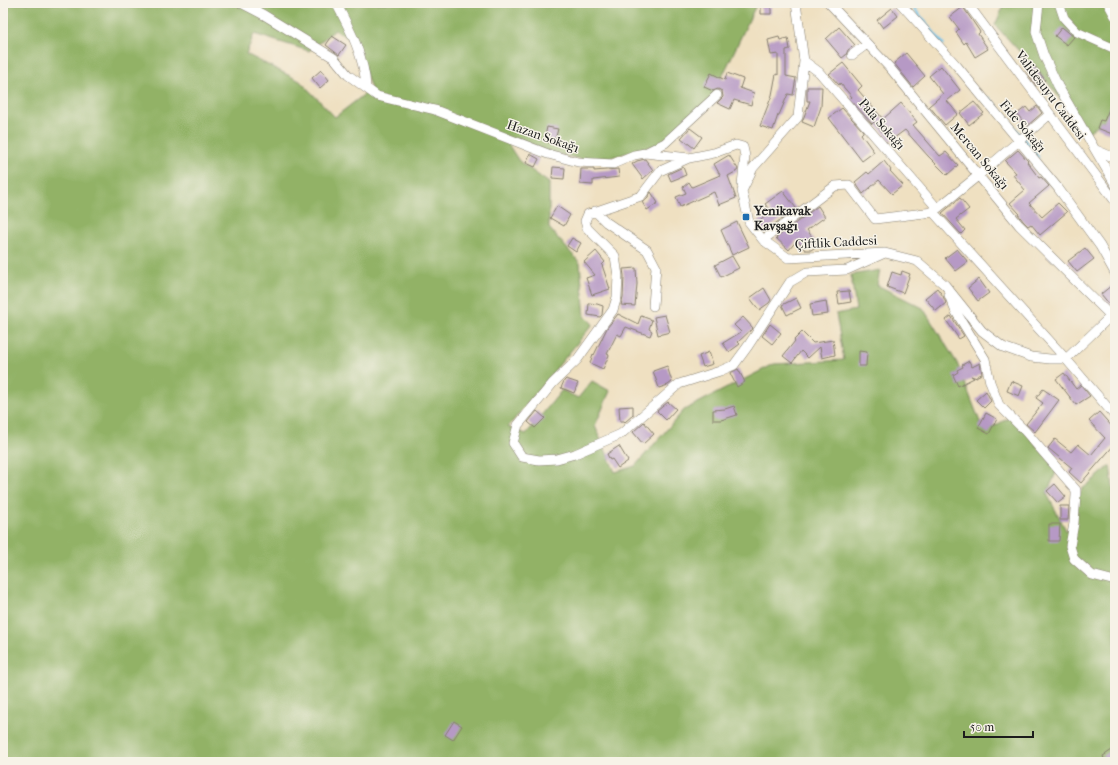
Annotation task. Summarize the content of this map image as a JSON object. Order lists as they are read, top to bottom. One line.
{"streets":{"street":["Validesuyu Caddesi","Pala Sokağı","Fide Sokağı","Hazan Sokağı","Mercan Sokağı","Çiftlik Caddesi"]},"crossings":[["Pala Sokağı","Çiftlik Caddesi"],["Hazan Sokağı","Çiftlik Caddesi"]],"places":{"transit":["Yenikavak Kavşağı"]},"scale_bar":"50 m"}
